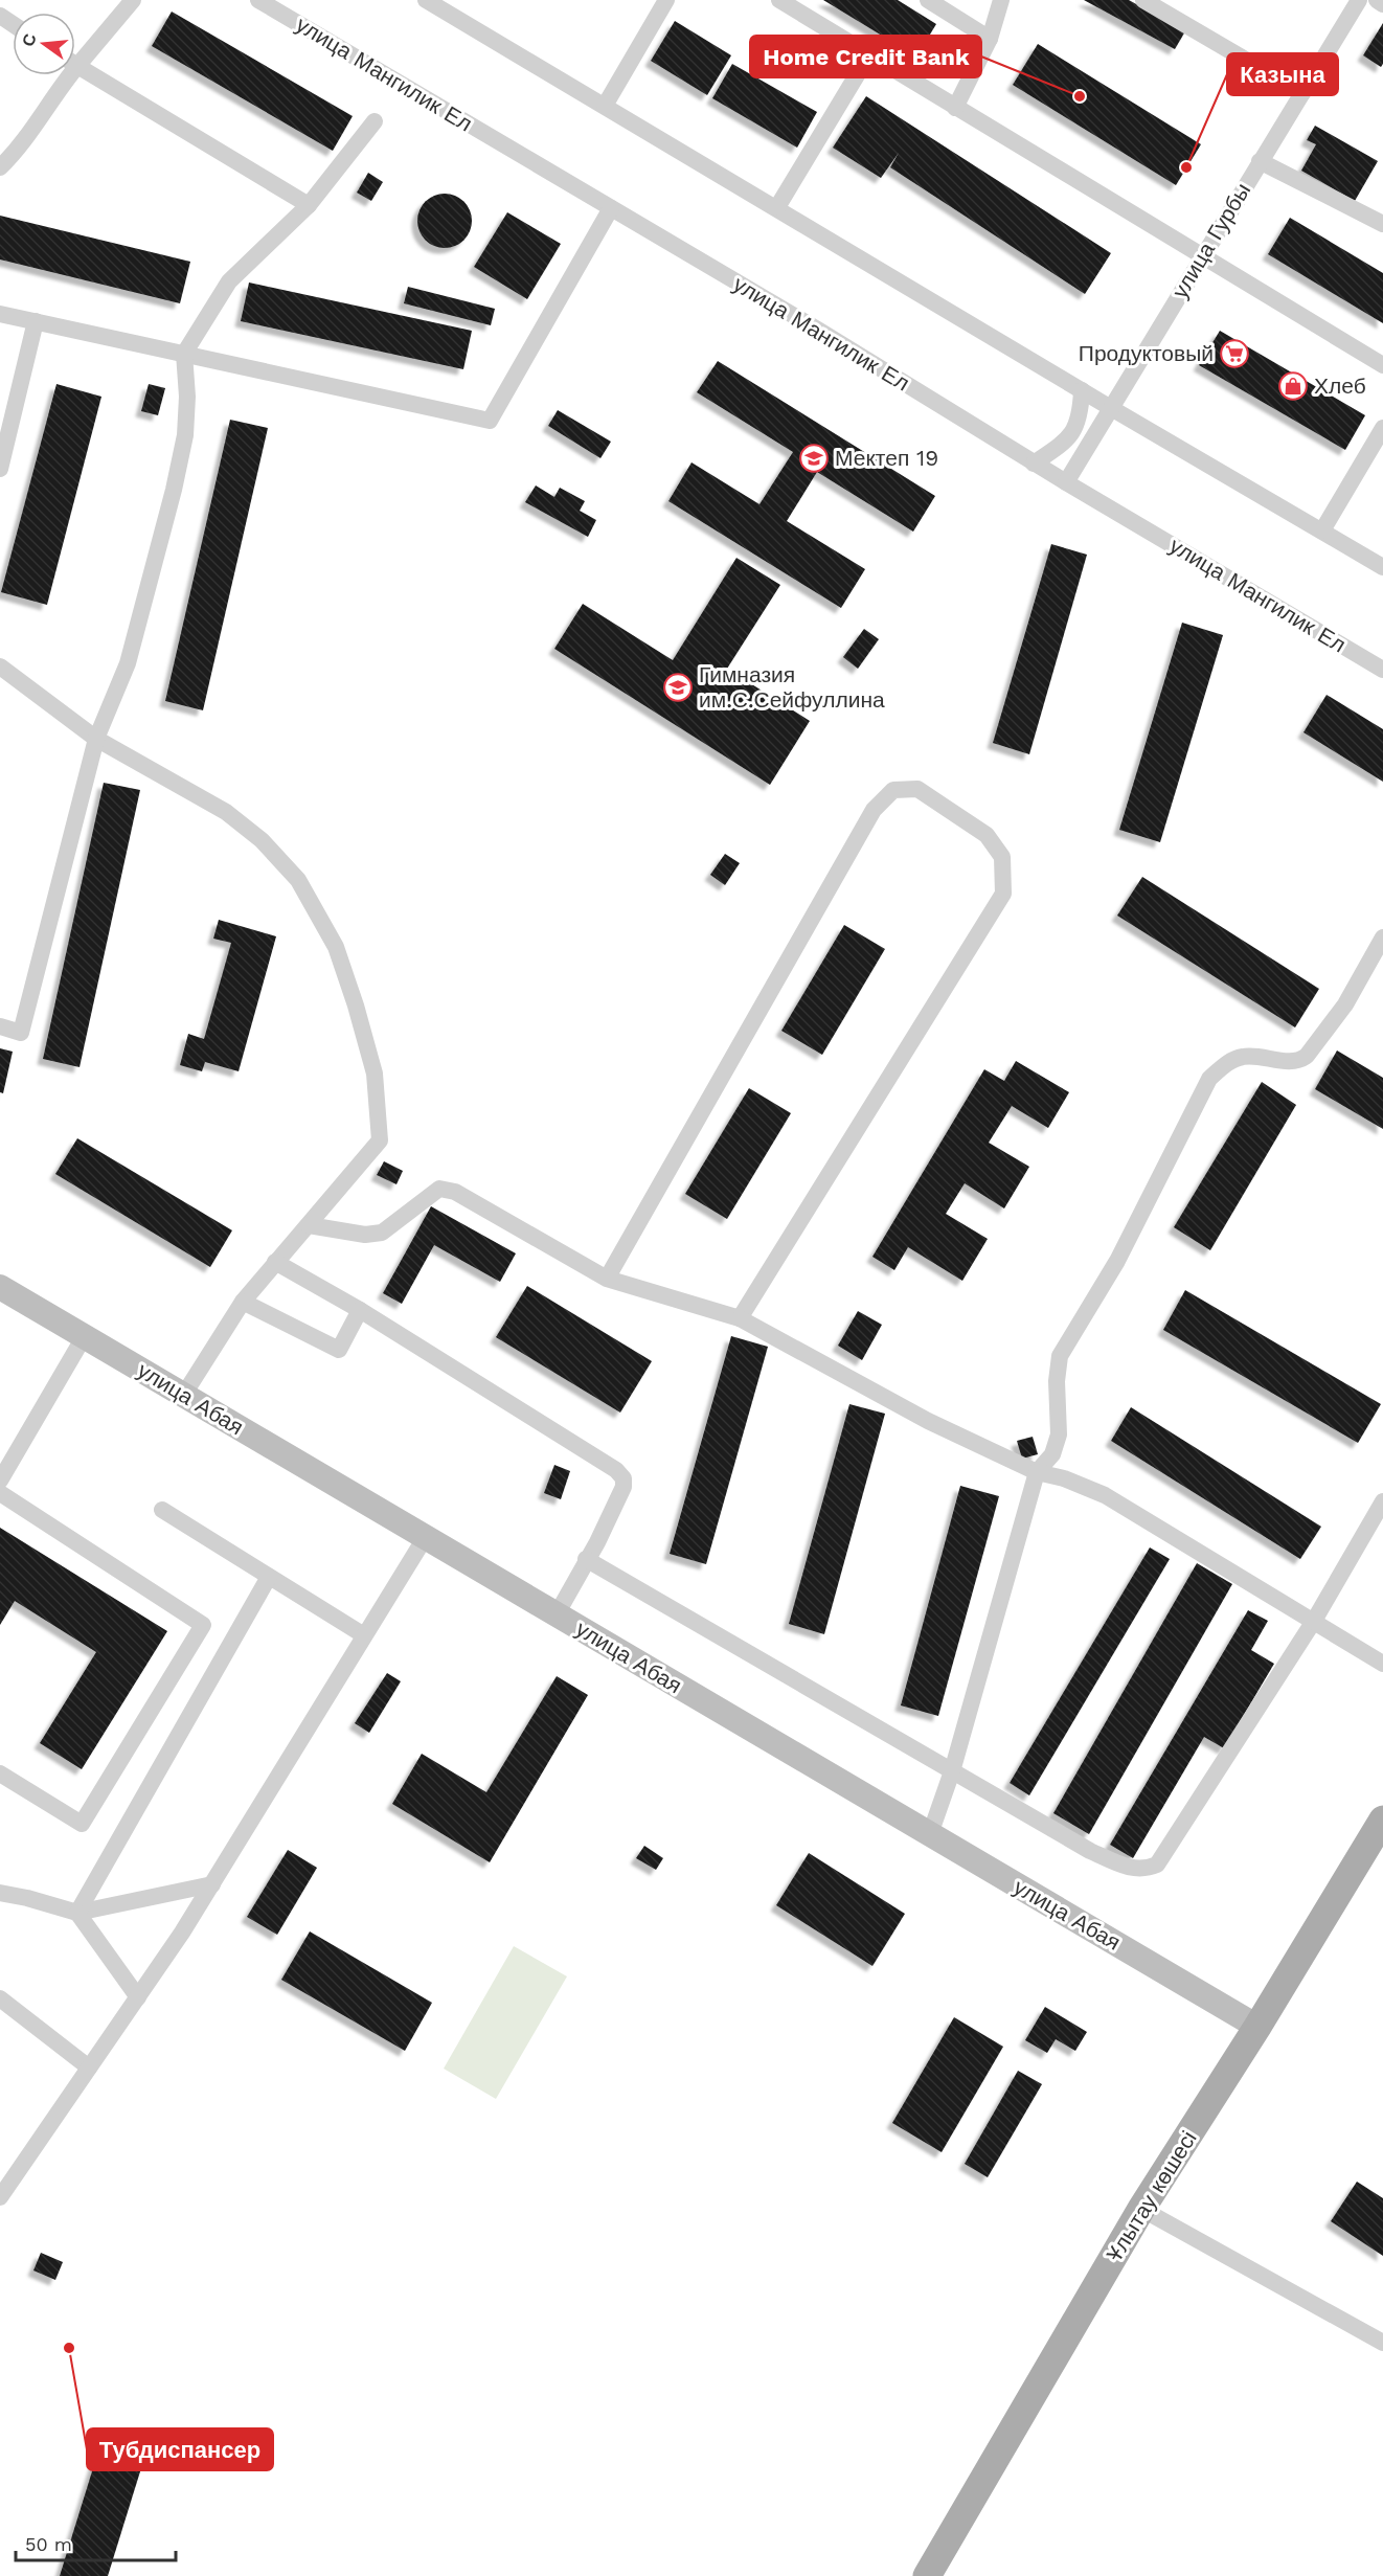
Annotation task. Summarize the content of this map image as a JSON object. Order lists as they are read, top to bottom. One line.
{"streets":{"main road":["Ұлытау көшесі"],"street":["улица Мангилик Ел","улица Гурбы","улица Абая"]},"crossings":[["улица Мангилик Ел","улица Гурбы"],["улица Абая","Ұлытау көшесі"]],"places":{"other":["Home Credit Bank","Казына","Тубдиспансер"],"supermarket":["Продуктовый"],"shop":["Хлеб"],"school or university":["Мектеп 19","Гимназия им.С.Сейфуллина"]},"scale_bar":"50 m","north":"left"}
